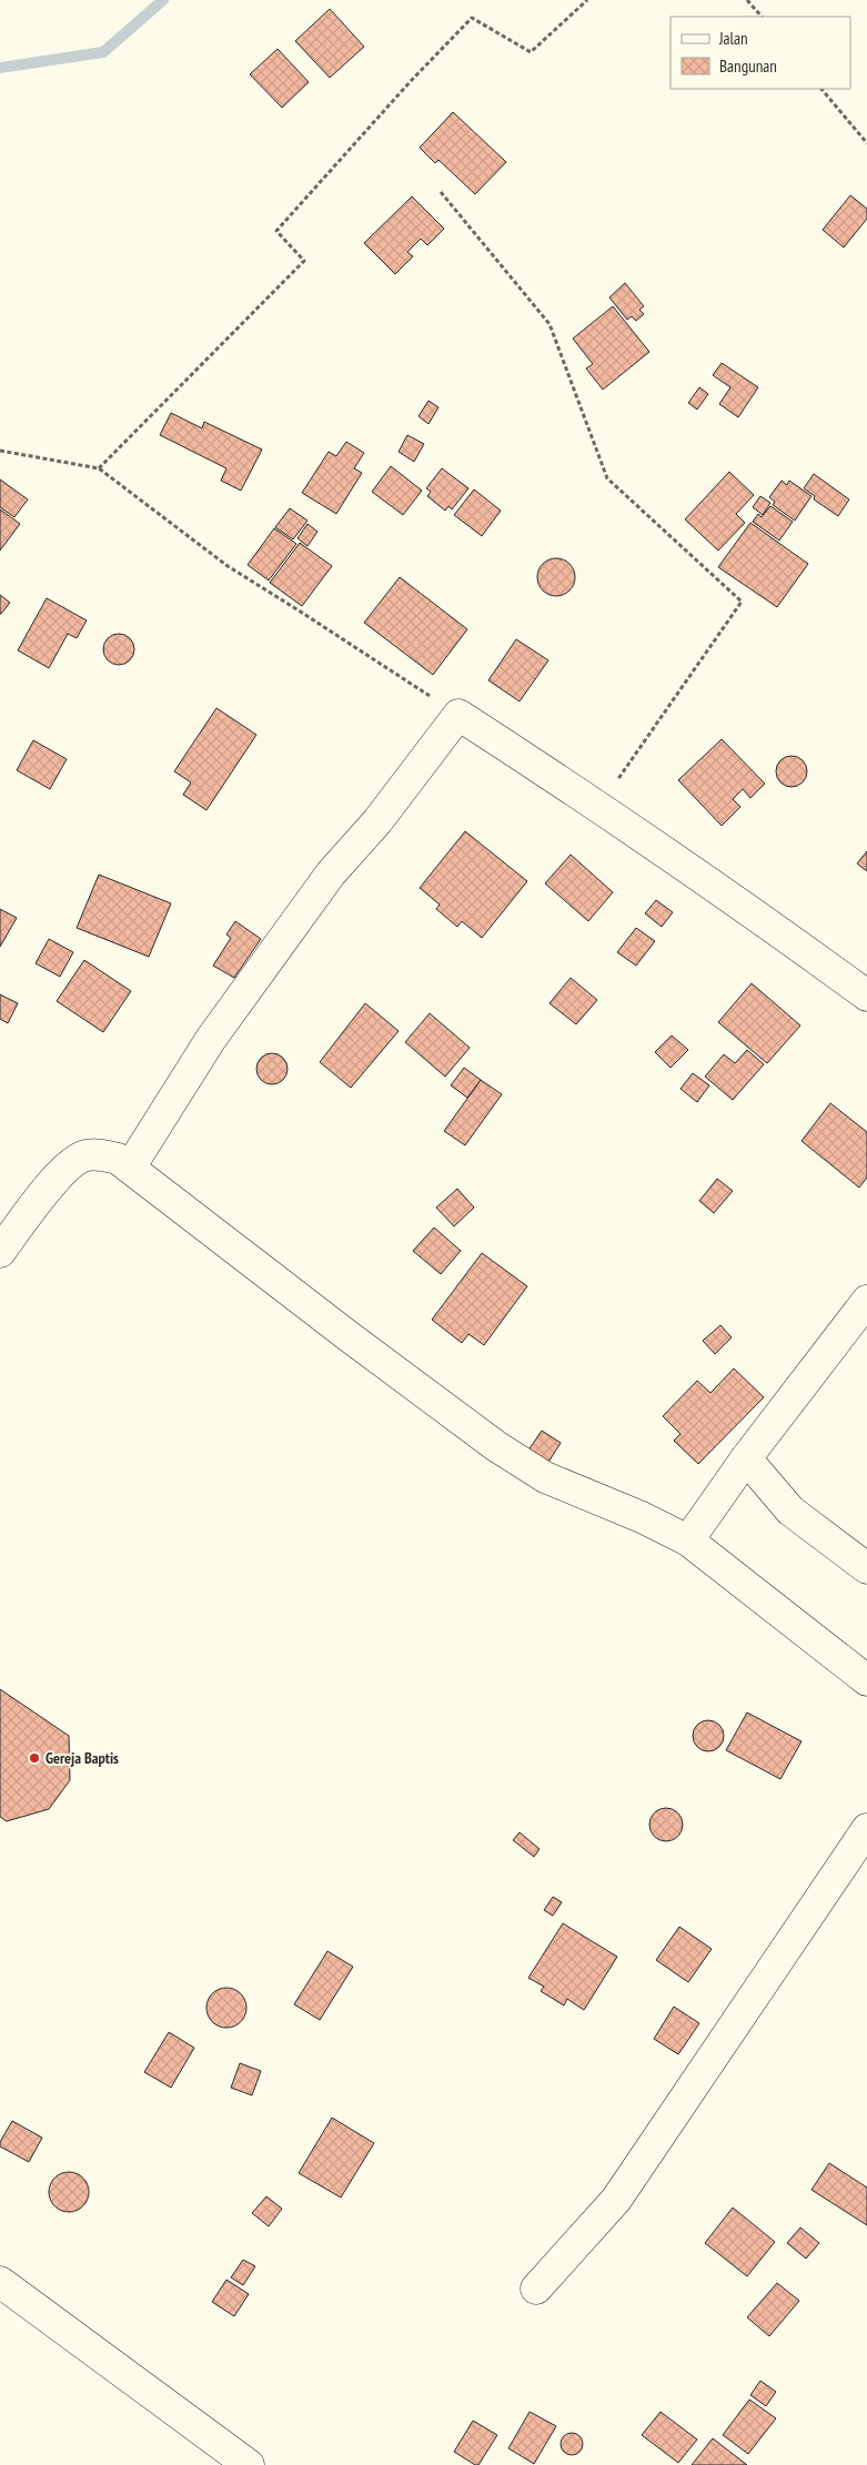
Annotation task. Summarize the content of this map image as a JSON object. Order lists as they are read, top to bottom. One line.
{"places":["Gereja Baptis"],"legend":["Jalan","Bangunan"]}
